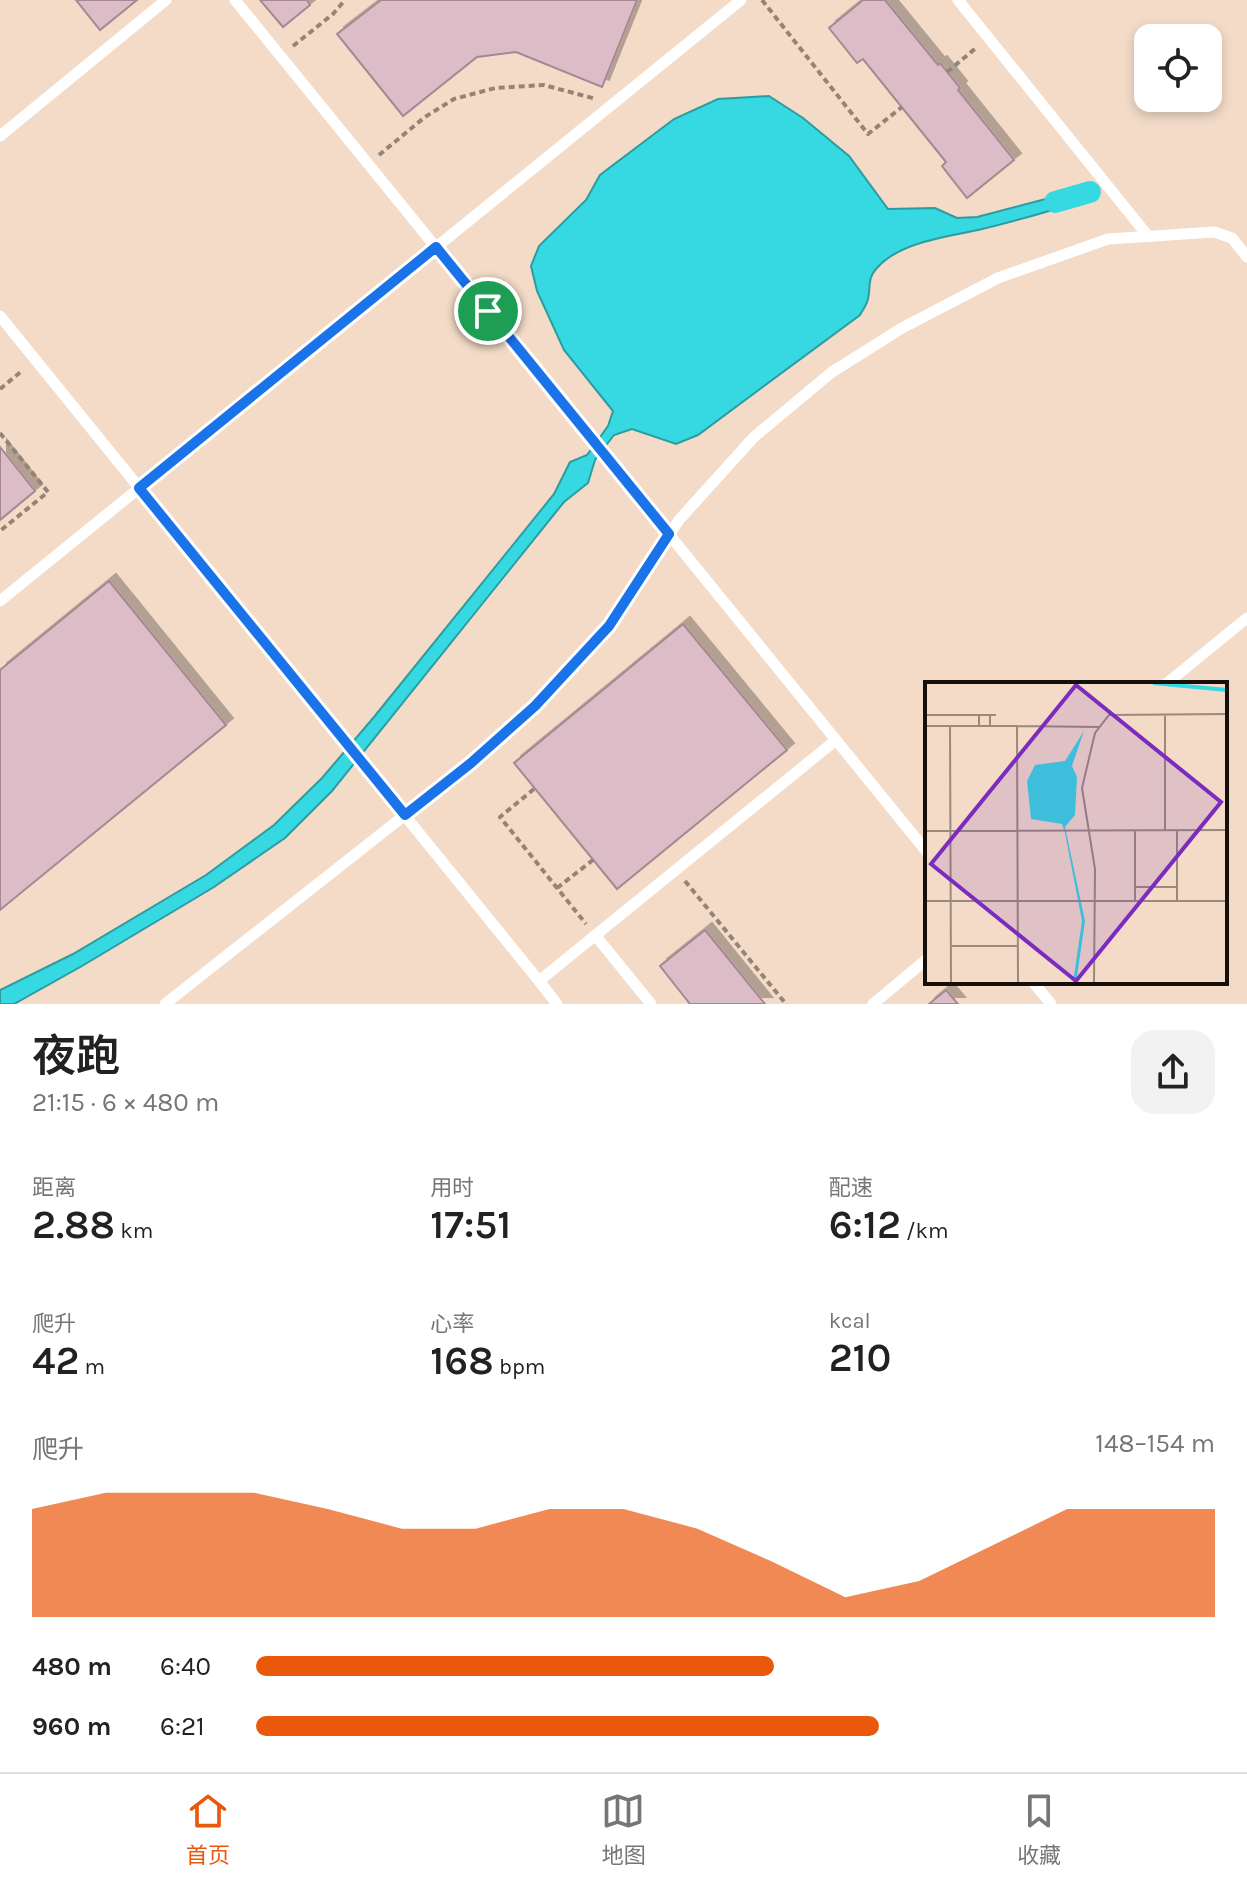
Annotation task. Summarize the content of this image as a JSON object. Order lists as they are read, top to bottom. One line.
{"page":{"heading":["夜跑","21:15 · 6 × 480 m"],"stats":[["距离","2.88 km"],["用时","17:51"],["配速","6:12 /km"],["爬升","42 m"],["心率","168 bpm"],["kcal","210"]],"chart":["爬升","148–154 m"],"list":[{"name":"480 m","note":"6:40"},{"name":"960 m","note":"6:21"}],"tabs":["首页","地图","收藏"]}}
